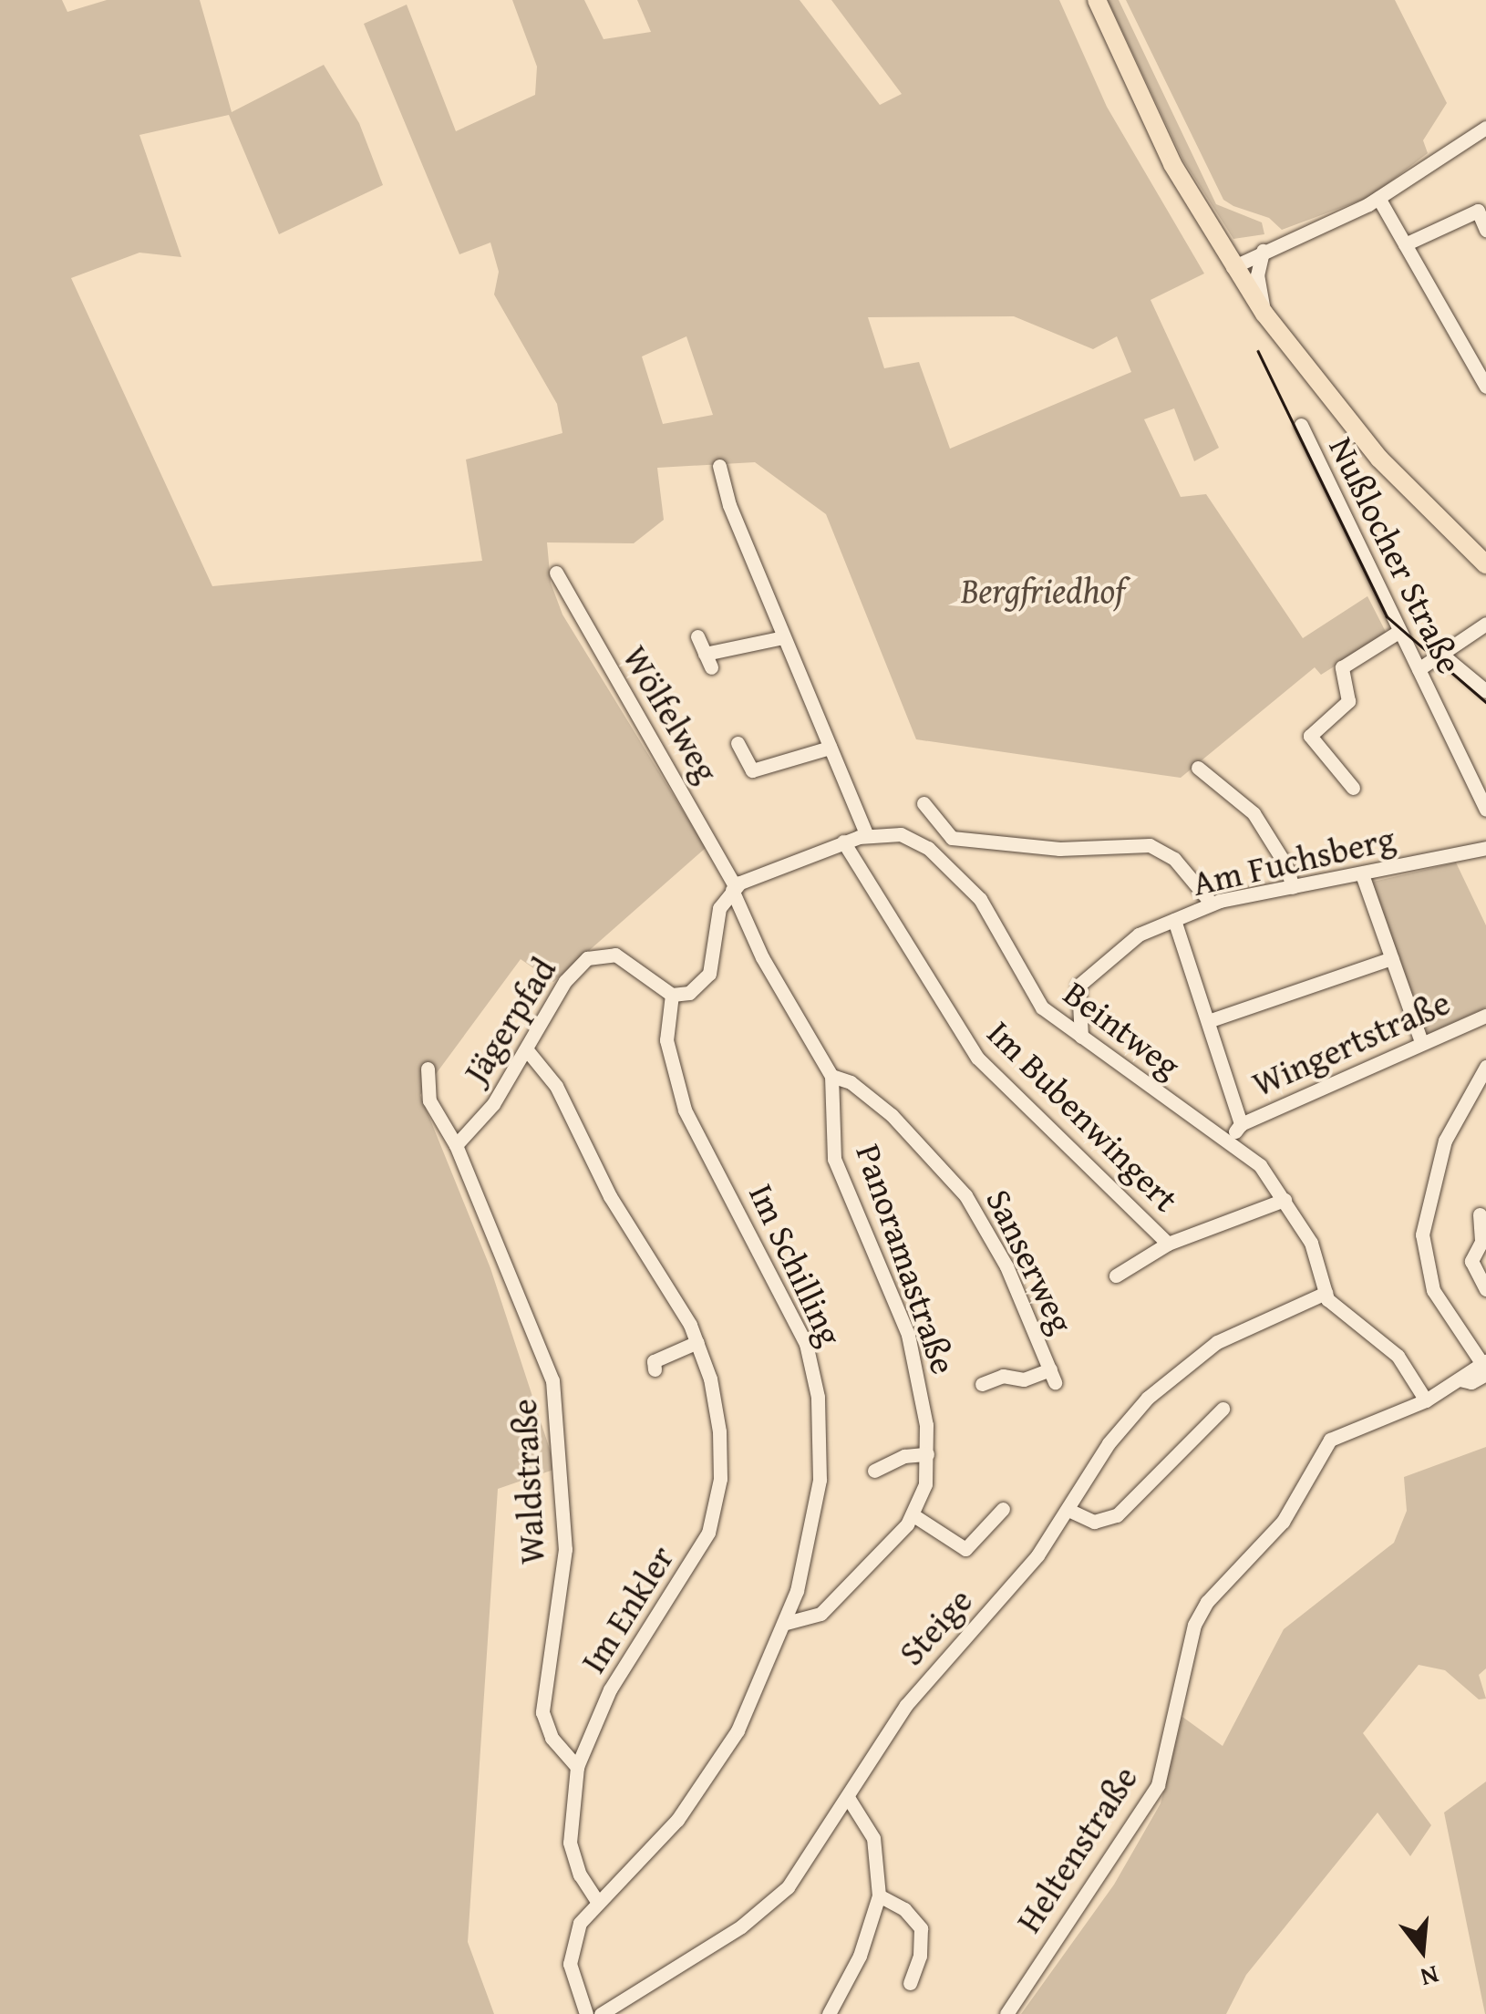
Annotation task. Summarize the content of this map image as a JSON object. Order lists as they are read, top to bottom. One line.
{"streets":{"street":["Nußlocher Straße","Wölfelweg","Am Fuchsberg","Jägerpfad","Beintweg","Wingertstraße","Im Bubenwingert","Panoramastraße","Sanserweg","Im Schilling","Waldstraße","Im Enkler","Steige","Heltenstraße"]},"crossings":[["Wölfelweg","Beintweg"],["Wölfelweg","Panoramastraße"],["Am Fuchsberg","Beintweg"],["Jägerpfad","Im Schilling"],["Jägerpfad","Waldstraße"],["Jägerpfad","Im Enkler"],["Beintweg","Im Bubenwingert"],["Beintweg","Panoramastraße"],["Beintweg","Steige"],["Panoramastraße","Sanserweg"],["Panoramastraße","Im Schilling"],["Waldstraße","Im Enkler"]],"parks":["Bergfriedhof"],"north":"bottom"}
